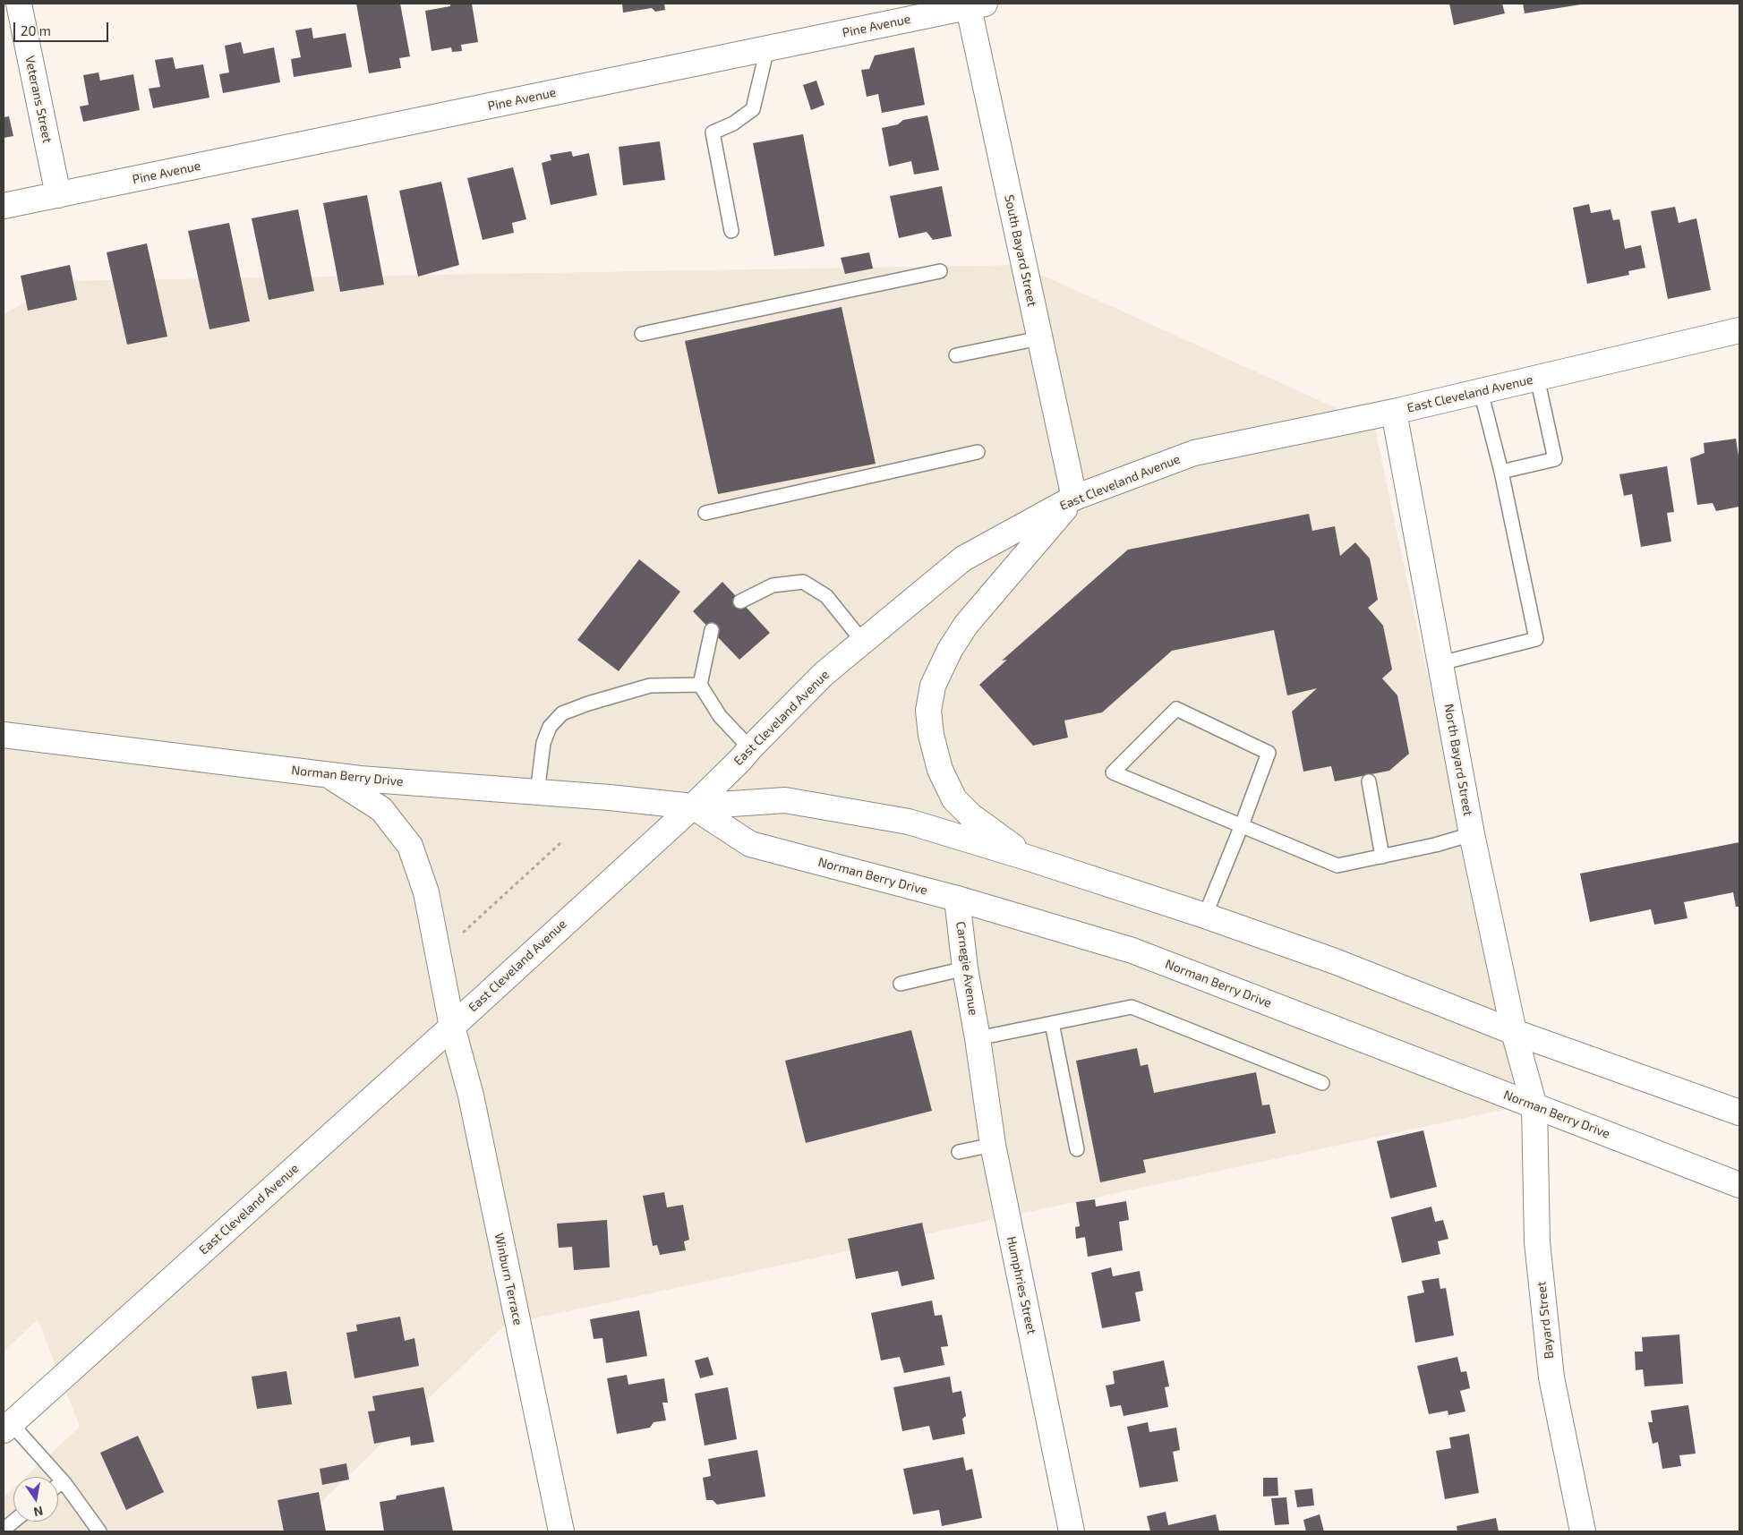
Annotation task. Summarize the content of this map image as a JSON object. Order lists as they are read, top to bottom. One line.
{"streets":{"main road":["Pine Avenue","Veterans Street","South Bayard Street","East Cleveland Avenue","North Bayard Street","Norman Berry Drive","Carnegie Avenue","Winburn Terrace","Humphries Street","Bayard Street"]},"crossings":[["Pine Avenue","Veterans Street"],["Pine Avenue","South Bayard Street"],["South Bayard Street","East Cleveland Avenue"],["East Cleveland Avenue","North Bayard Street"],["East Cleveland Avenue","Norman Berry Drive"],["East Cleveland Avenue","Winburn Terrace"],["North Bayard Street","Norman Berry Drive"],["North Bayard Street","Bayard Street"],["Norman Berry Drive","Carnegie Avenue"],["Norman Berry Drive","Winburn Terrace"],["Norman Berry Drive","Bayard Street"],["Carnegie Avenue","Humphries Street"]],"scale_bar":"20 m","north":"bottom"}
